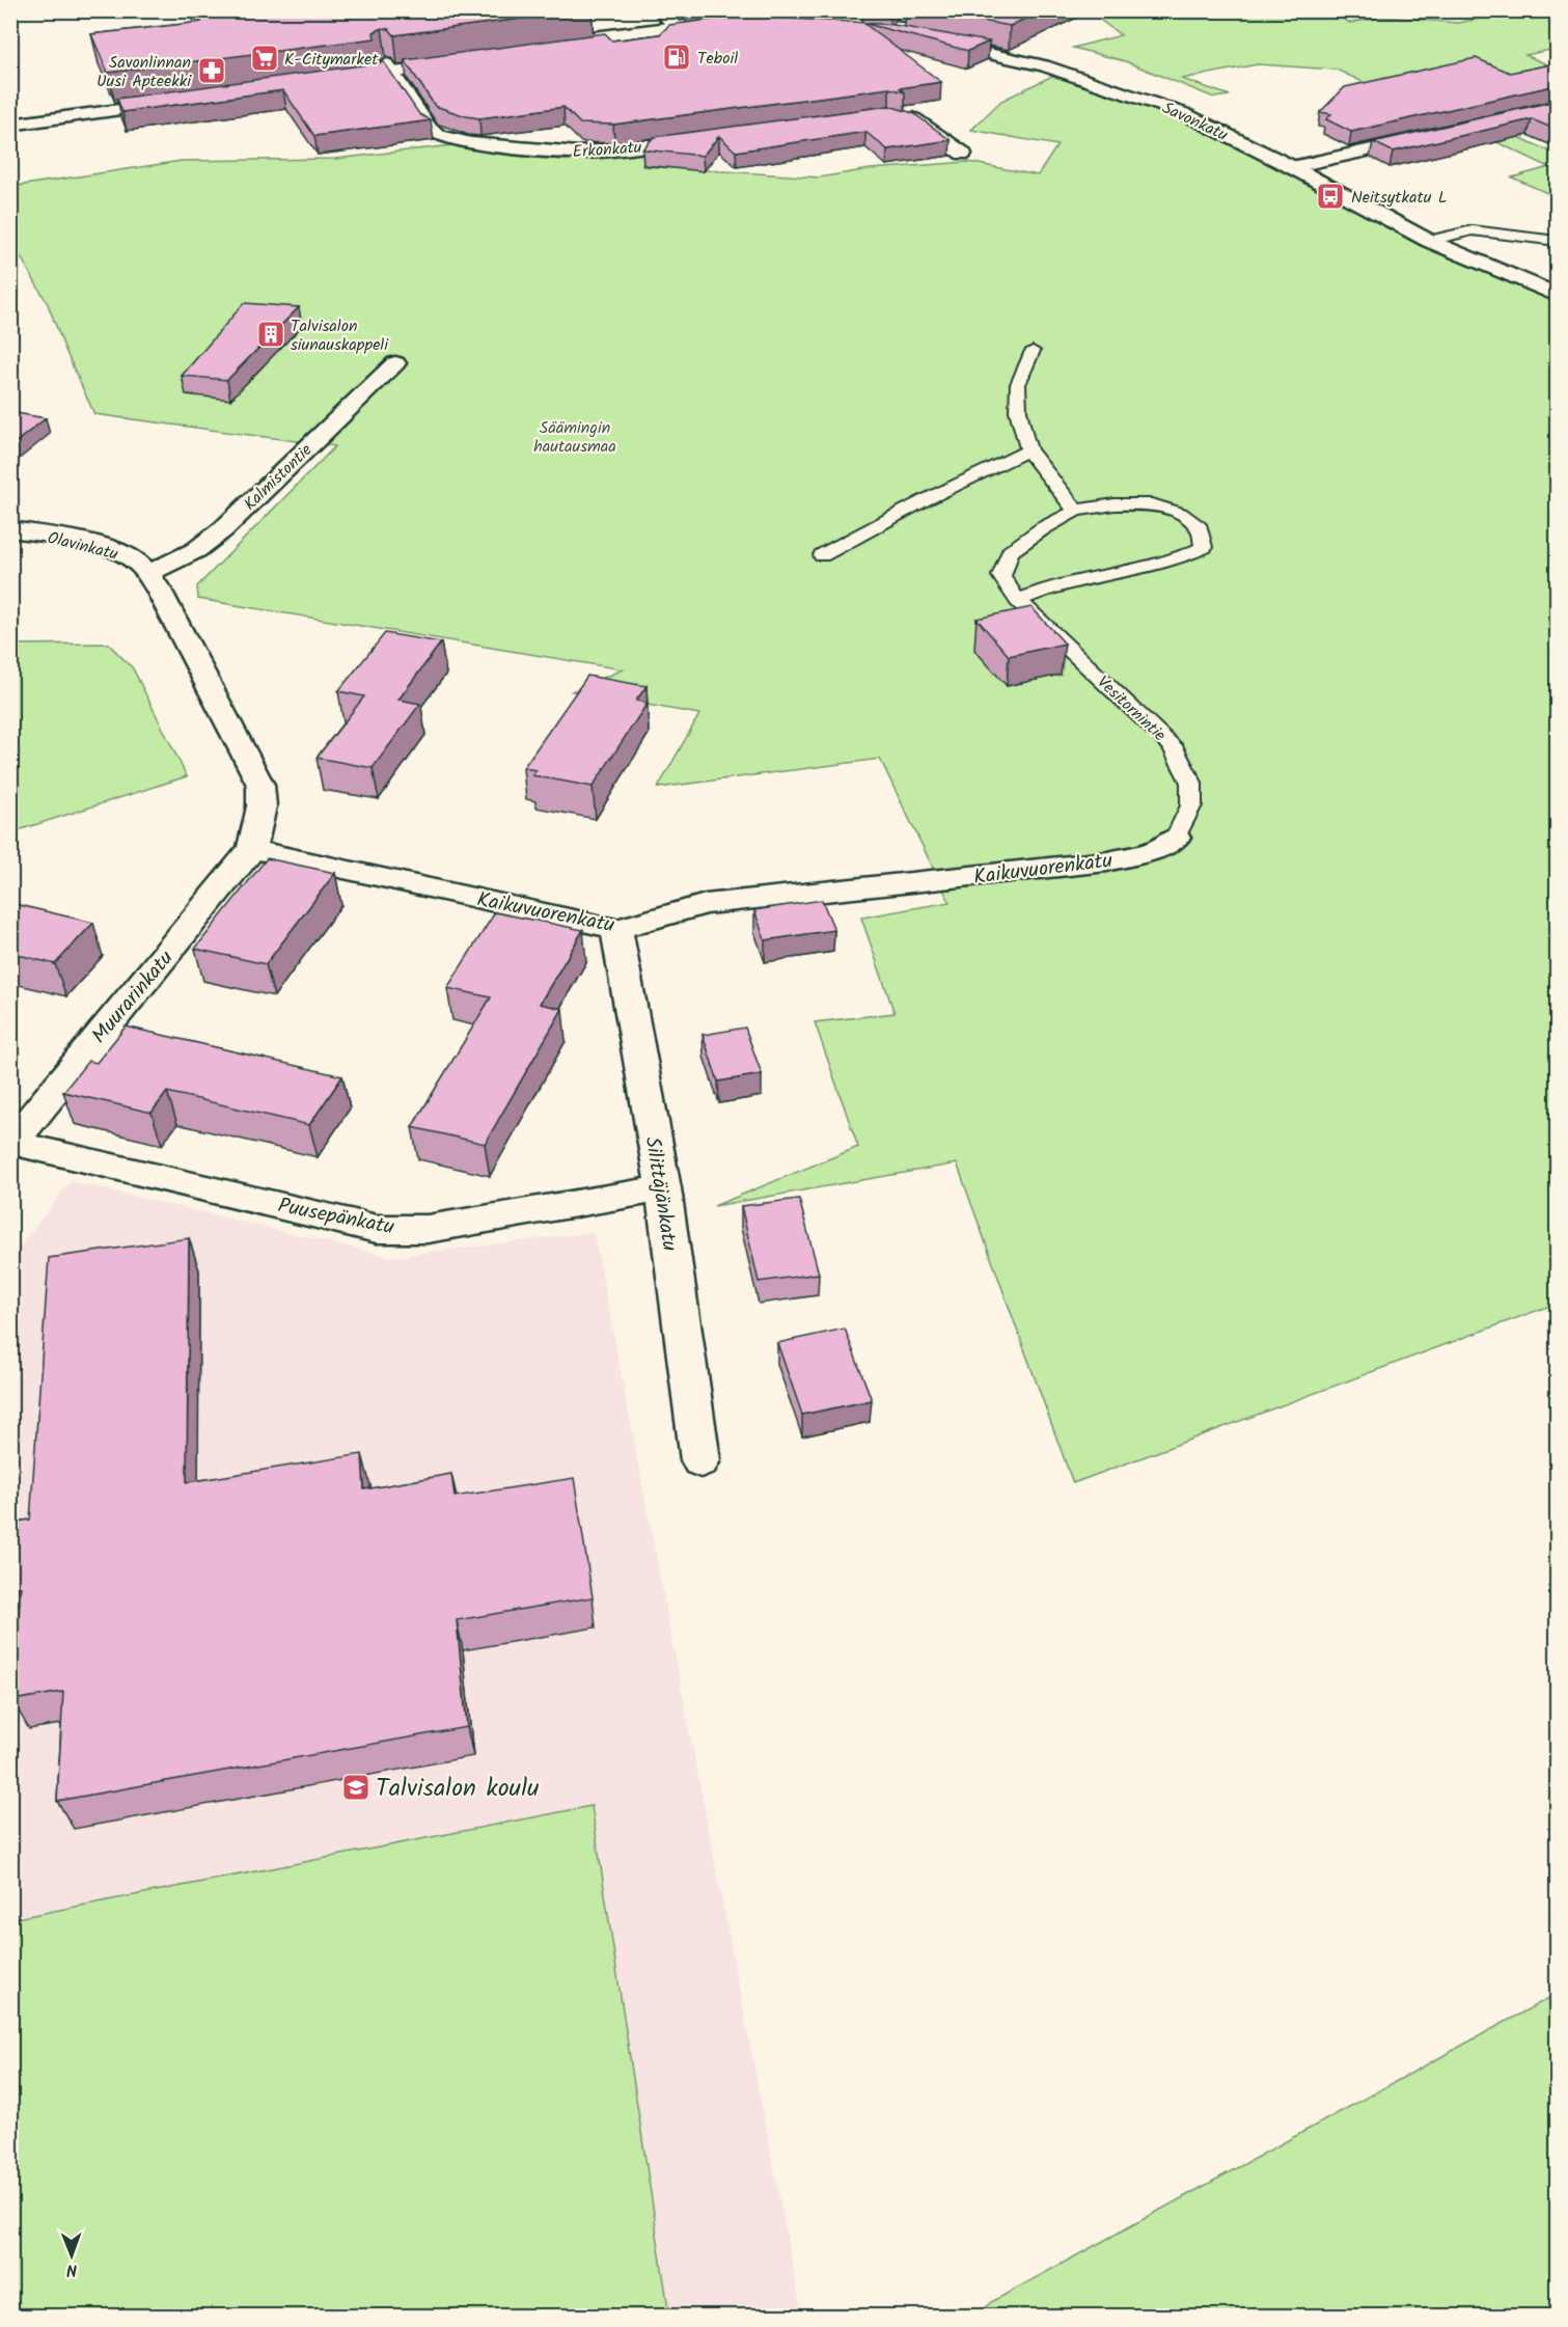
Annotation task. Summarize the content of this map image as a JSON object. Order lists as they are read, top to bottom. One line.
{"streets":{"street":["Savonkatu","Erkonkatu","Kalmistontie","Olavinkatu","Kaikuvuorenkatu","Muurarinkatu","Silittäjänkatu","Puusepänkatu"],"lane":["Vesitornintie"]},"crossings":[["Kalmistontie","Olavinkatu"],["Vesitornintie","Kaikuvuorenkatu"],["Kaikuvuorenkatu","Muurarinkatu"],["Kaikuvuorenkatu","Silittäjänkatu"],["Muurarinkatu","Puusepänkatu"],["Silittäjänkatu","Puusepänkatu"]],"parks":["Säämingin hautausmaa"],"places":{"fuel station":["Teboil"],"supermarket":["K-Citymarket"],"pharmacy":["Savonlinnan Uusi Apteekki"],"bus stop":["Neitsytkatu L"],"building":["Talvisalon siunauskappeli"],"school or university":["Talvisalon koulu"]},"north":"bottom"}
